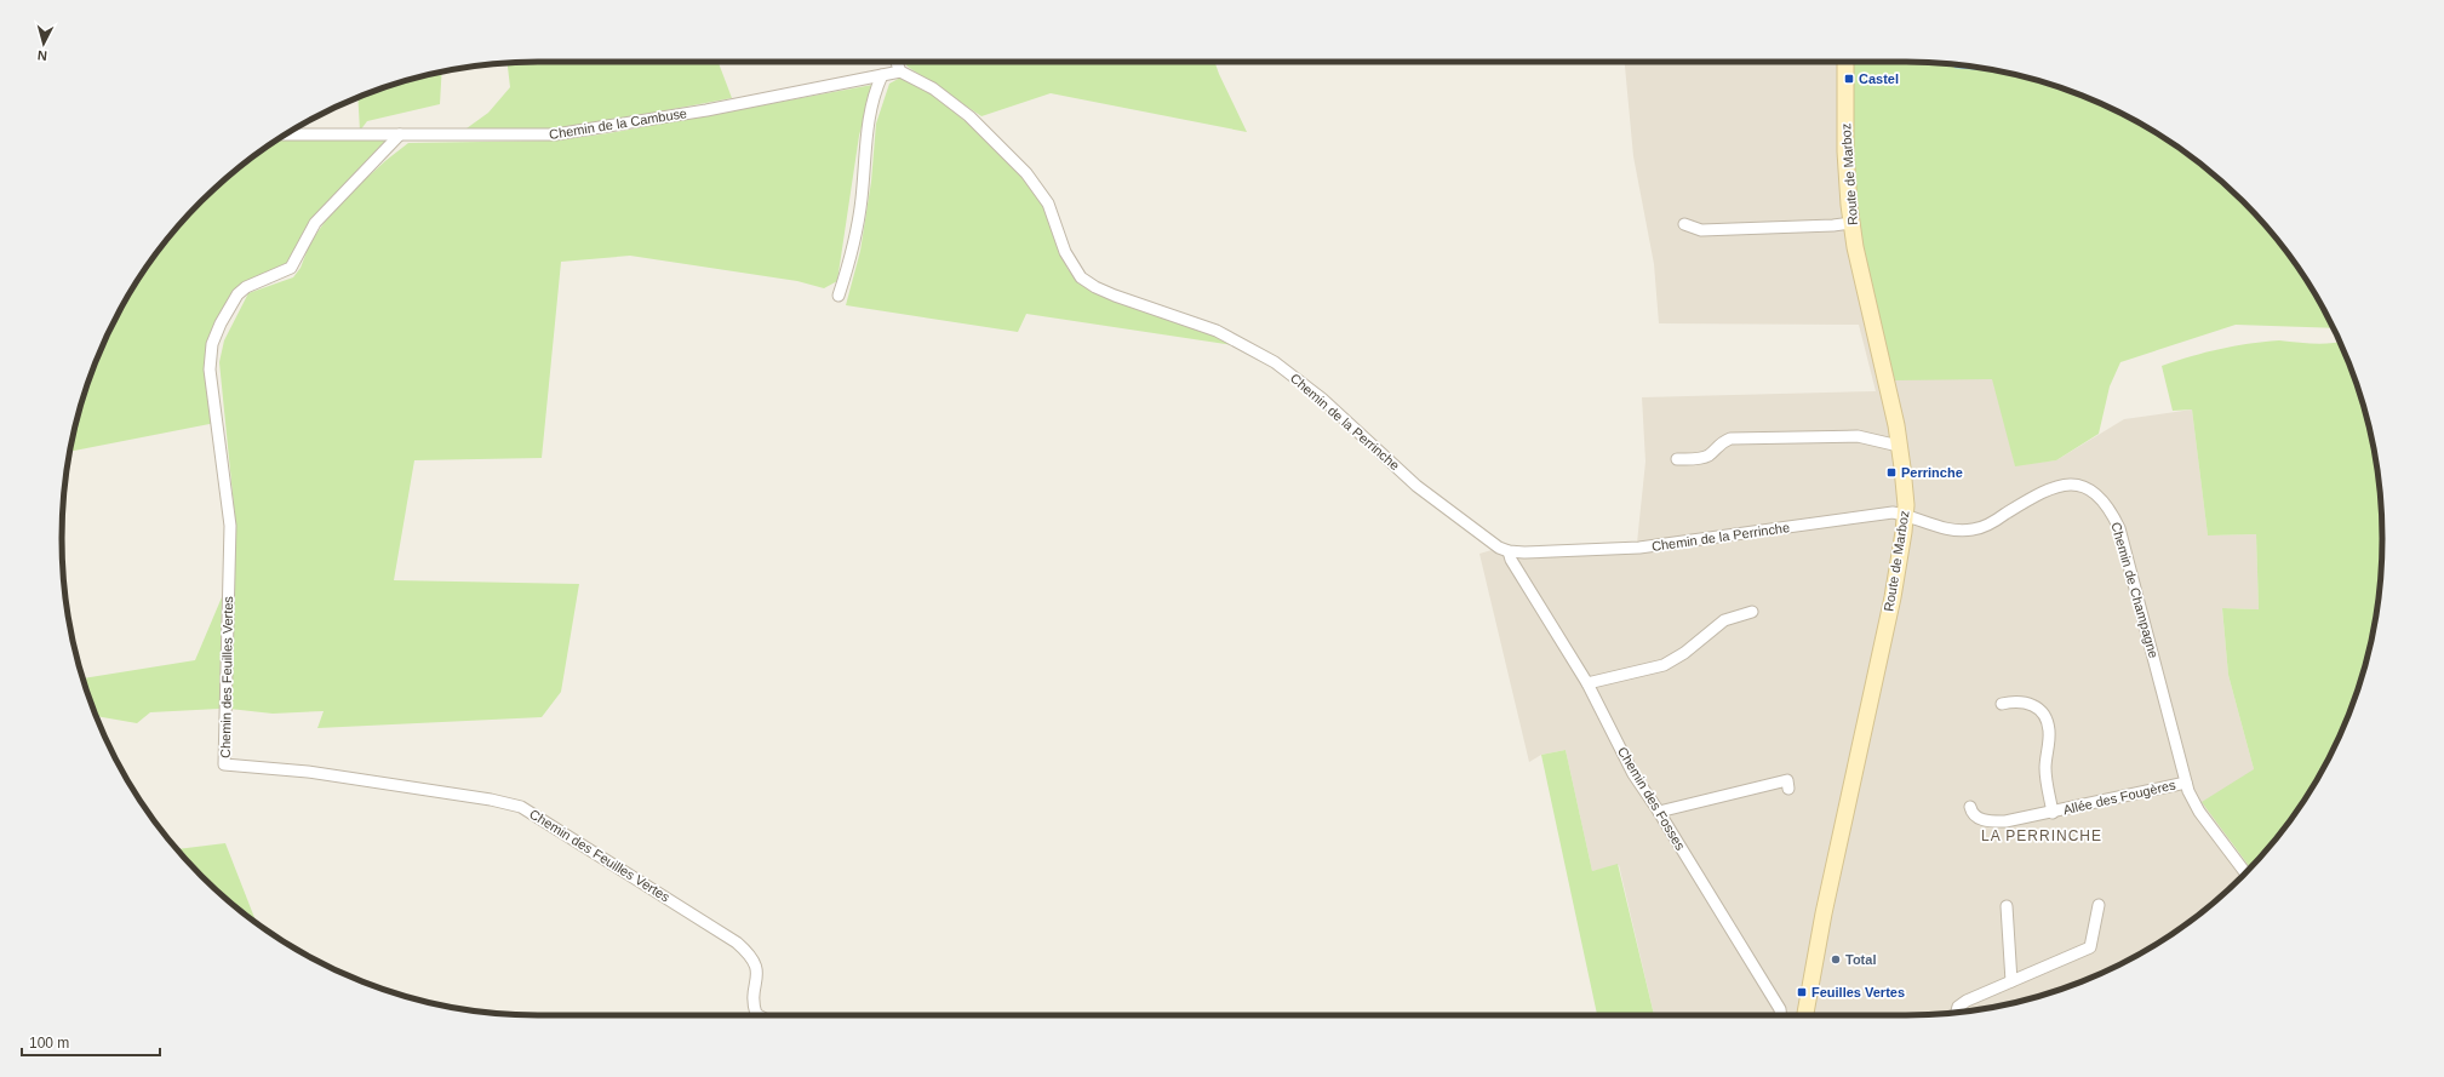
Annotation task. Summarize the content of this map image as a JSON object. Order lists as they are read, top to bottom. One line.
{"streets":{"main road":["Route de Marboz"],"street":["Chemin de la Cambuse","Chemin de la Perrinche","Chemin de Champagne","Chemin des Feuilles Vertes","Allée des Fougères","Chemin des Fosses"]},"crossings":[["Chemin de la Cambuse","Chemin de la Perrinche"],["Chemin de la Cambuse","Chemin des Feuilles Vertes"],["Route de Marboz","Chemin de la Perrinche"],["Route de Marboz","Chemin de Champagne"],["Chemin de la Perrinche","Chemin de Champagne"],["Chemin de la Perrinche","Chemin des Fosses"],["Chemin de Champagne","Allée des Fougères"]],"districts":["LA PERRINCHE"],"places":{"transit":["Castel","Perrinche","Feuilles Vertes"],"other":["Total"]},"scale_bar":"100 m","north":"bottom"}
